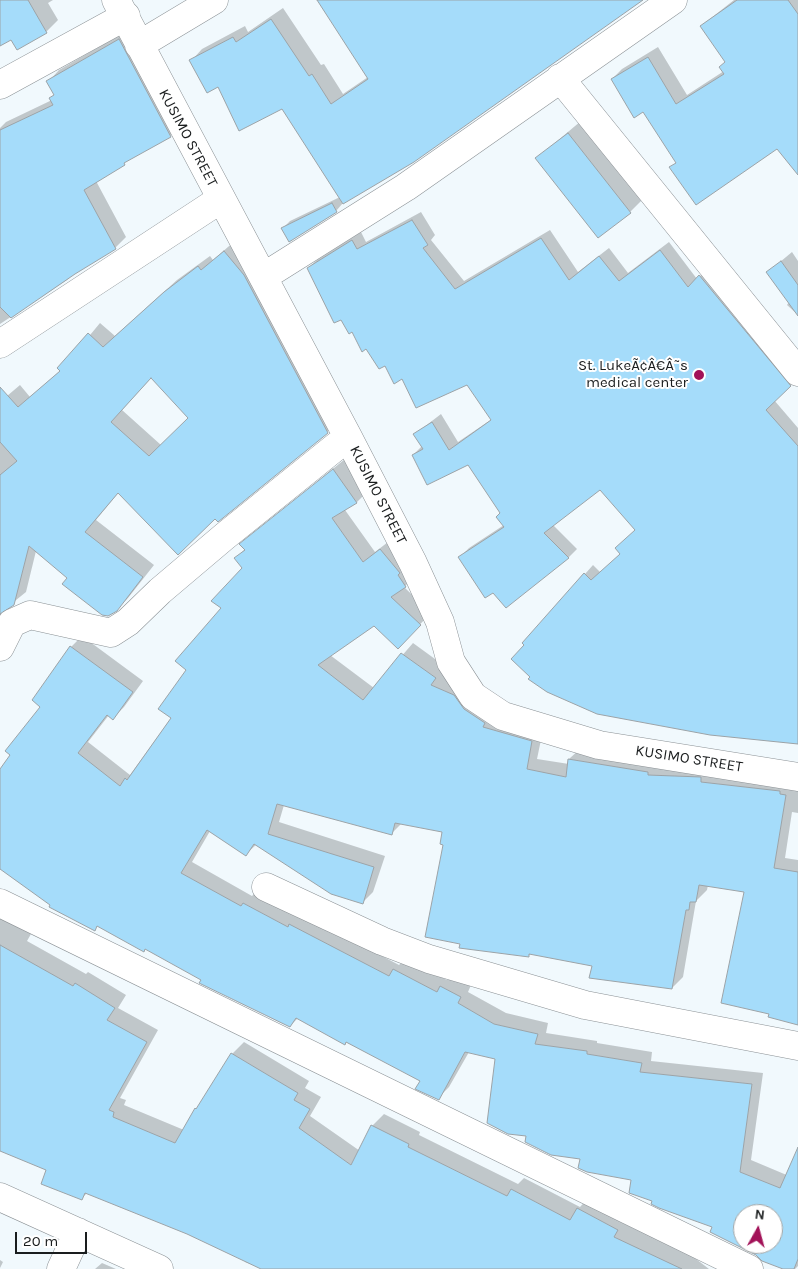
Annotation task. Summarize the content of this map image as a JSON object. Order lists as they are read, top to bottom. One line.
{"streets":{"street":["KUSIMO STREET"]},"places":["St. LukeÃ¢Â€Â˜s medical center"],"scale_bar":"20 m","north":"top"}
